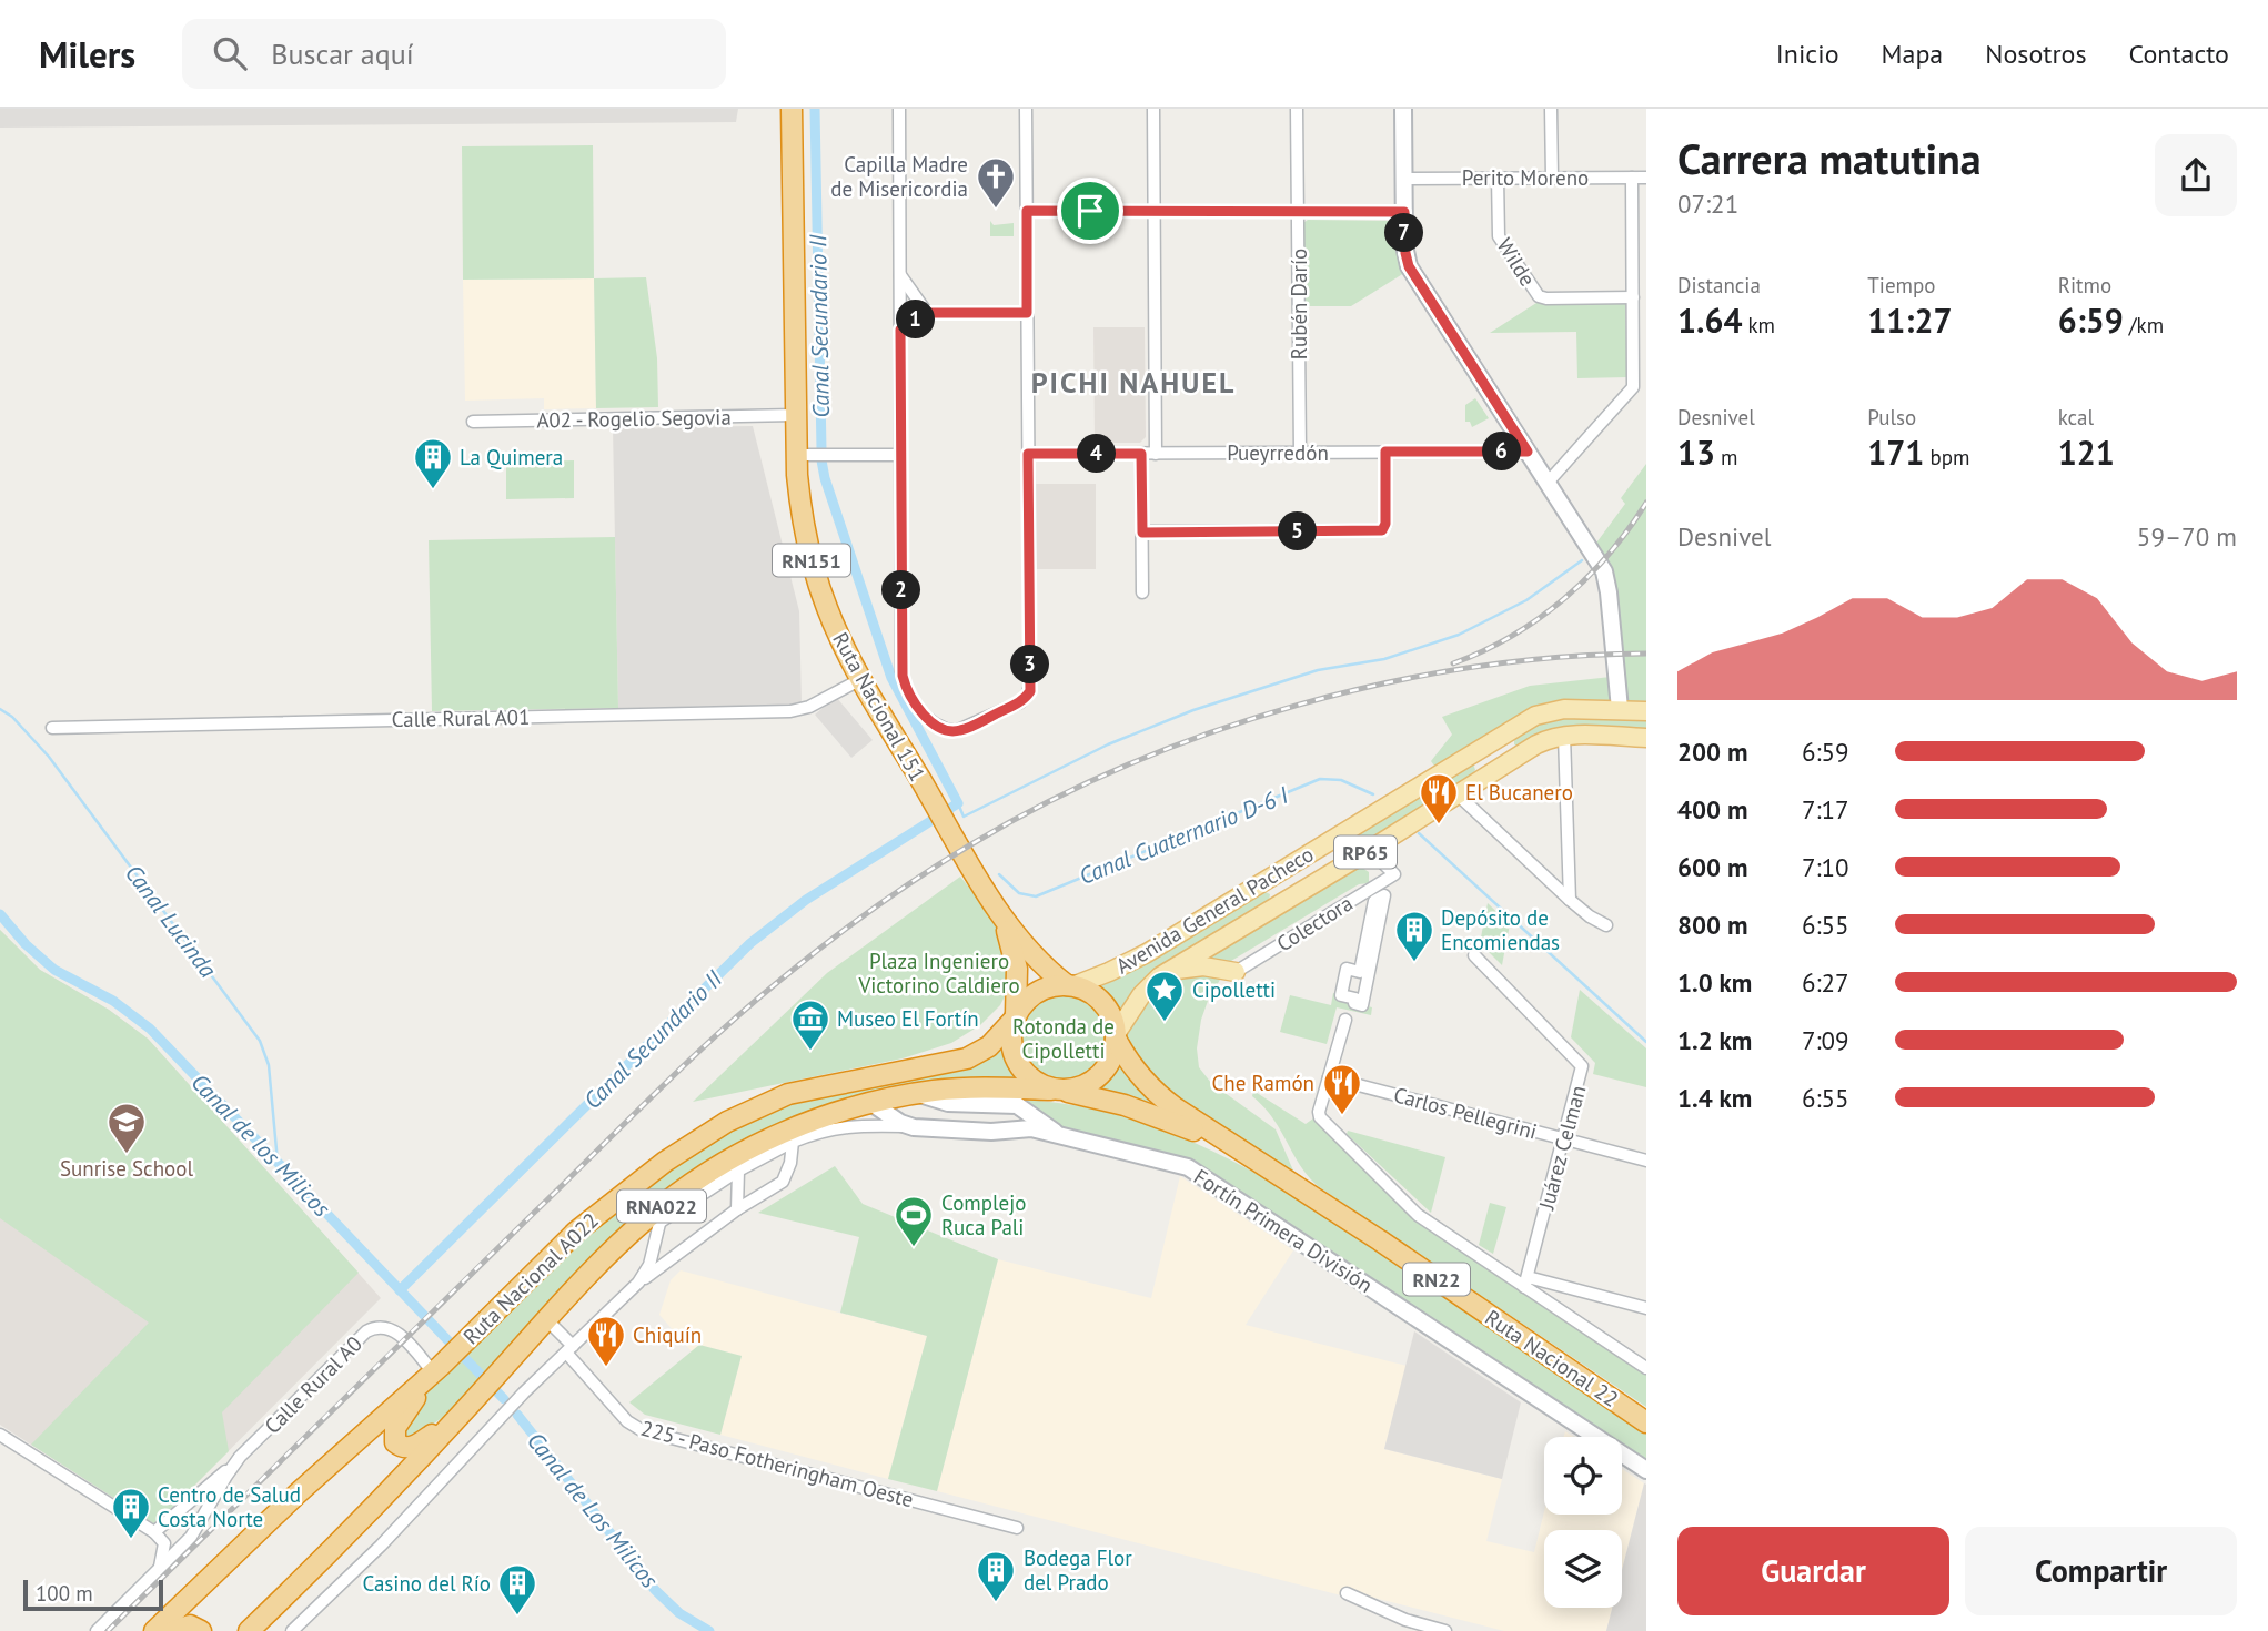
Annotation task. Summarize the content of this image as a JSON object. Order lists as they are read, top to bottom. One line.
{"streets":{"highway":["RN151","Ruta Nacional 151","RNA022","Ruta Nacional A022","RN22","Ruta Nacional 22"],"main road":["RP65","Avenida General Pacheco"],"street":["Perito Moreno","Wilde","Rubén Darío","A02 - Rogelio Segovia","Pueyrredón","Calle Rural A01","Colectora","Carlos Pellegrini","Juárez Celman","Fortín Primera División","Calle Rural A0","225 - Paso Fotheringham Oeste"]},"crossings":[["Perito Moreno","Wilde"],["Rubén Darío","Pueyrredón"],["A02 - Rogelio Segovia","Ruta Nacional 151"],["Ruta Nacional 151","Calle Rural A01"],["Ruta Nacional 151","Avenida General Pacheco"],["Ruta Nacional 151","Ruta Nacional A022"],["Ruta Nacional 151","RN22"],["Ruta Nacional 151","Ruta Nacional 22"],["Avenida General Pacheco","Colectora"],["Avenida General Pacheco","Ruta Nacional A022"],["Avenida General Pacheco","RN22"],["Avenida General Pacheco","Ruta Nacional 22"],["Carlos Pellegrini","Juárez Celman"],["Fortín Primera División","Ruta Nacional A022"],["Ruta Nacional A022","RN22"],["Ruta Nacional A022","Ruta Nacional 22"],["Ruta Nacional A022","Calle Rural A0"],["Ruta Nacional A022","225 - Paso Fotheringham Oeste"],["RN22","Ruta Nacional 22"]],"districts":["PICHI NAHUEL"],"water":["Canal Secundario II","Canal Cuaternario D-6 I","Canal Lucinda","Canal de los Milicos","Canal de Los Milicos"],"parks":["Plaza Ingeniero Victorino Caldiero","Rotonda de Cipolletti"],"places":{"church":["Capilla Madre de Misericordia"],"building":["La Quimera","Depósito de Encomiendas","Centro de Salud Costa Norte","Bodega Flor del Prado","Casino del Río"],"restaurant":["El Bucanero","Che Ramón","Chiquín"],"place":["Cipolletti"],"museum":["Museo El Fortín"],"school or university":["Sunrise School"],"sports":["Complejo Ruca Pali"]},"scale_bar":"100 m","page":{"header":"Milers","search":"Buscar aquí","nav":["Inicio","Mapa","Nosotros","Contacto"],"heading":["Carrera matutina","07:21"],"pins":["7","1","6","4","5","2","3"],"stats":[["Distancia","1.64 km"],["Tiempo","11:27"],["Ritmo","6:59 /km"],["Desnivel","13 m"],["Pulso","171 bpm"],["kcal","121"]],"chart":["Desnivel","59–70 m"],"list":[{"name":"200 m","note":"6:59"},{"name":"400 m","note":"7:17"},{"name":"600 m","note":"7:10"},{"name":"800 m","note":"6:55"},{"name":"1.0 km","note":"6:27"},{"name":"1.2 km","note":"7:09"},{"name":"1.4 km","note":"6:55"}],"buttons":["Guardar","Compartir"],"scale":"100 m"}}
